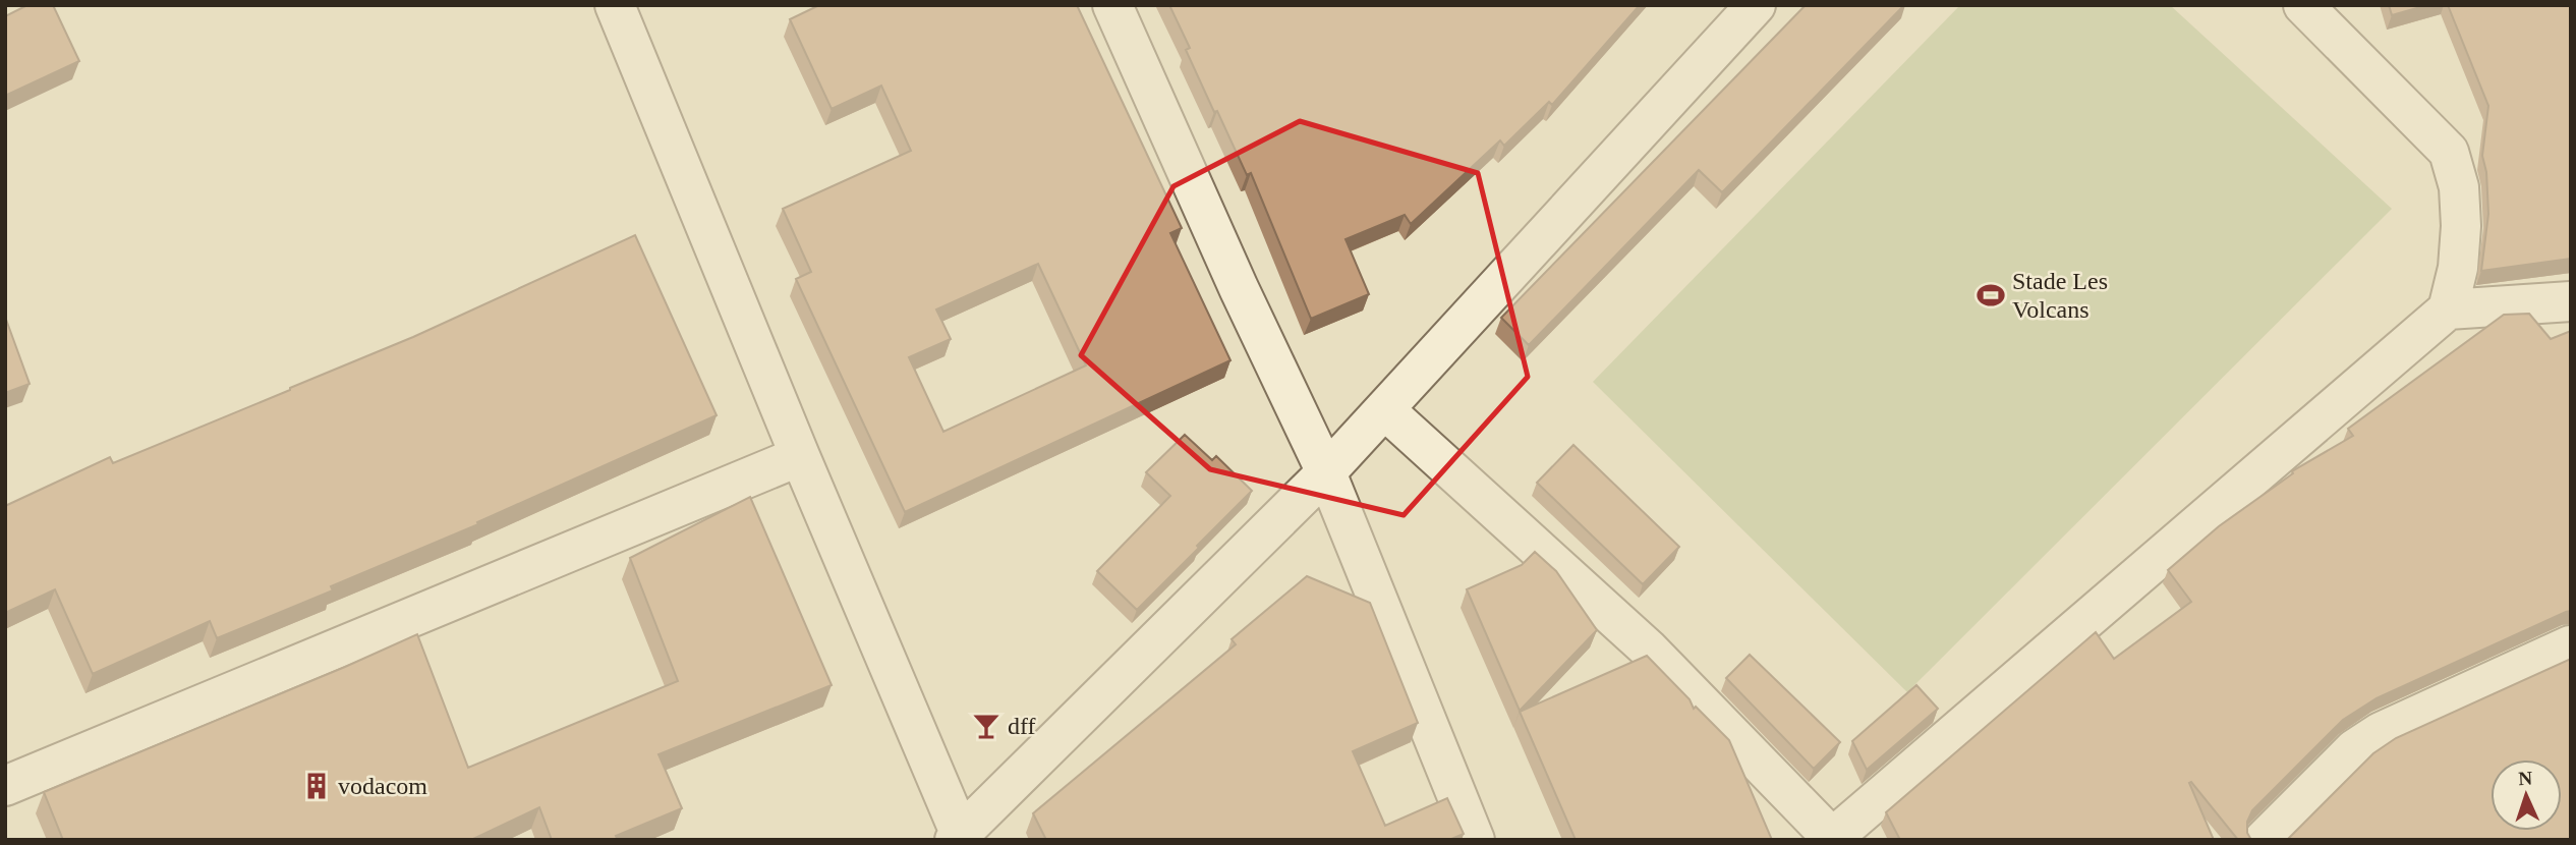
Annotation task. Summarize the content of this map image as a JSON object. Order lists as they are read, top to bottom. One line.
{"places":{"sports":["Stade Les Volcans"],"bar":["dff"],"building":["vodacom"]},"north":"top"}
